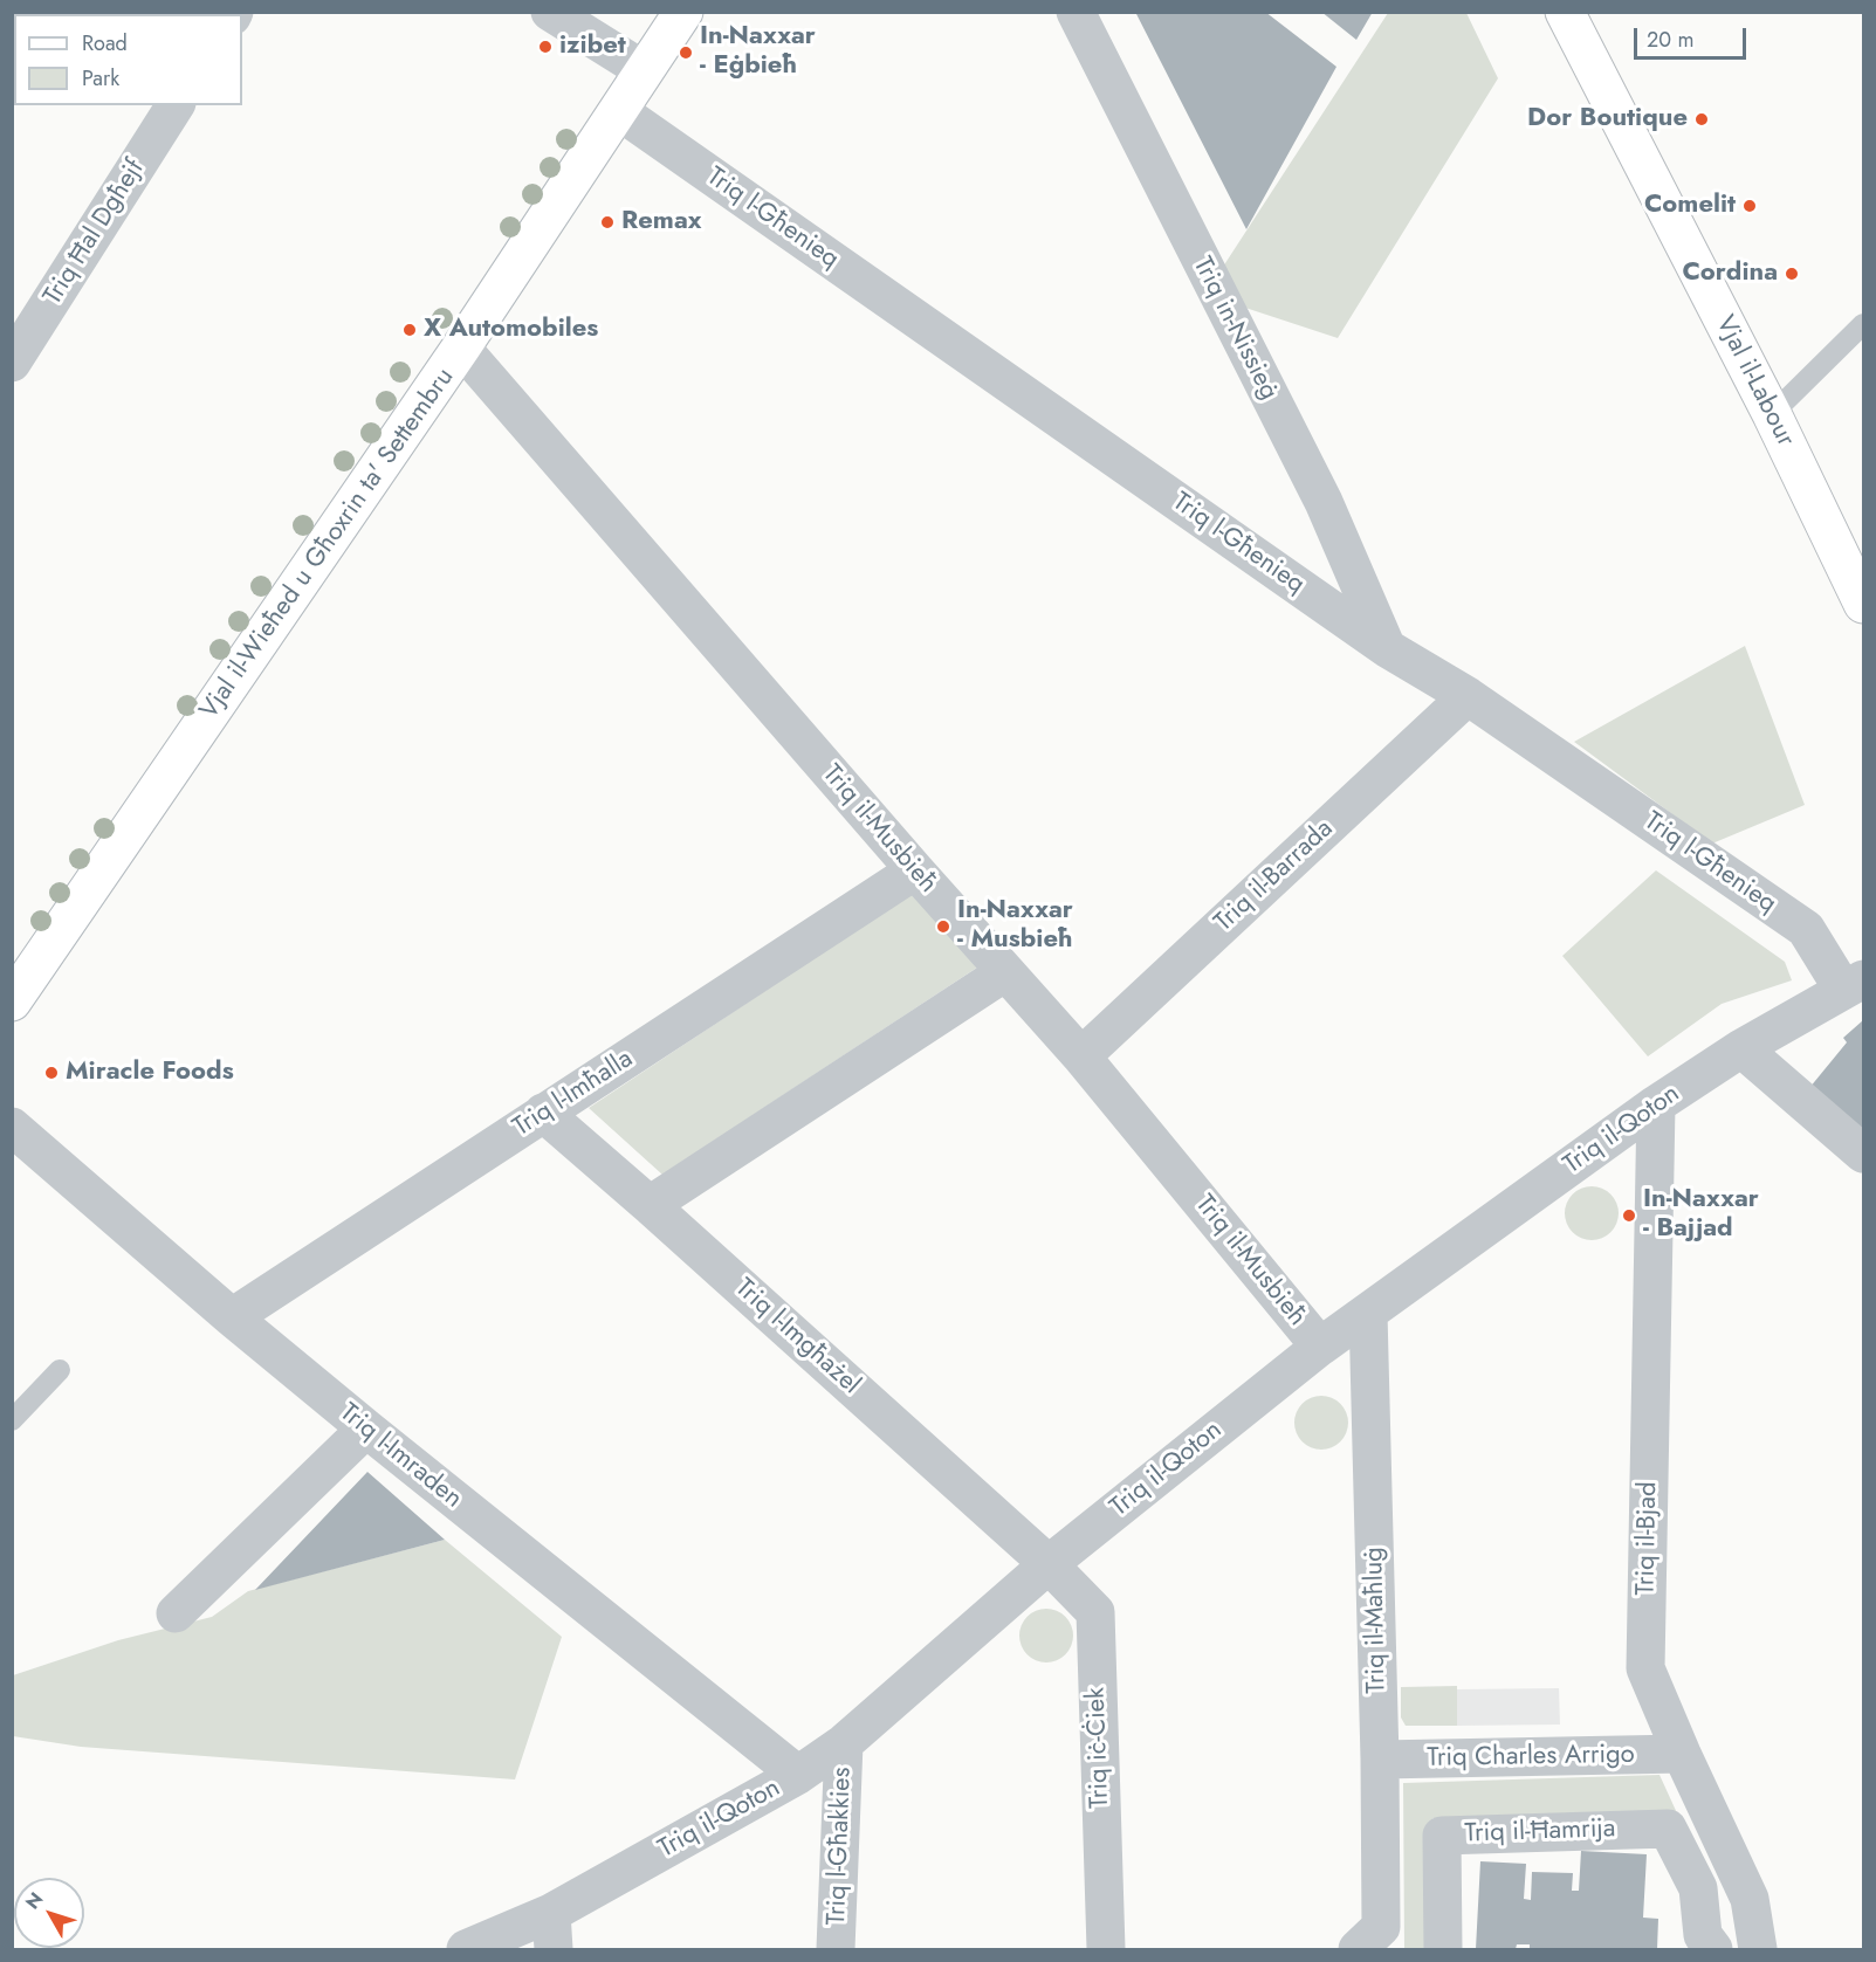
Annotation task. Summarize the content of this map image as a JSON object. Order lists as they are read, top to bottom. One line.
{"streets":{"street":["Triq l-Għenieq","Triq Ħal Dgħejf","Triq in-Nissieġ","Vjal il-Labour","Vjal il-Wieħed u Għoxrin ta' Settembru","Triq il-Musbieħ","Triq il-Barrada","Triq l-Imħalla","Triq il-Qoton","Triq l-Imgħażel","Triq l-Imraden","Triq il-Bjad","Triq il-Maħluġ","Triq iċ-Ċiek","Triq Charles Arrigo","Triq il-Ħamrija","Triq l-Għakkies"]},"crossings":[["Triq l-Għenieq","Triq in-Nissieġ"],["Triq l-Għenieq","Vjal il-Wieħed u Għoxrin ta' Settembru"],["Triq l-Għenieq","Triq il-Barrada"],["Triq l-Għenieq","Triq il-Qoton"],["Vjal il-Wieħed u Għoxrin ta' Settembru","Triq il-Musbieħ"],["Triq il-Musbieħ","Triq il-Barrada"],["Triq il-Musbieħ","Triq l-Imħalla"],["Triq il-Musbieħ","Triq il-Qoton"],["Triq l-Imħalla","Triq l-Imgħażel"],["Triq l-Imħalla","Triq l-Imraden"],["Triq il-Qoton","Triq l-Imgħażel"],["Triq il-Qoton","Triq l-Imraden"],["Triq il-Qoton","Triq il-Bjad"],["Triq il-Qoton","Triq il-Maħluġ"],["Triq il-Qoton","Triq iċ-Ċiek"],["Triq il-Qoton","Triq l-Għakkies"],["Triq l-Imgħażel","Triq iċ-Ċiek"],["Triq il-Bjad","Triq Charles Arrigo"],["Triq il-Maħluġ","Triq Charles Arrigo"]],"places":["izibet","In-Naxxar - Eġbieħ","Dor Boutique","Comelit","Remax","Cordina","X Automobiles","In-Naxxar - Musbieħ","Miracle Foods","In-Naxxar - Bajjad"],"legend":["Road","Park"],"scale_bar":"20 m","north":"top left"}
